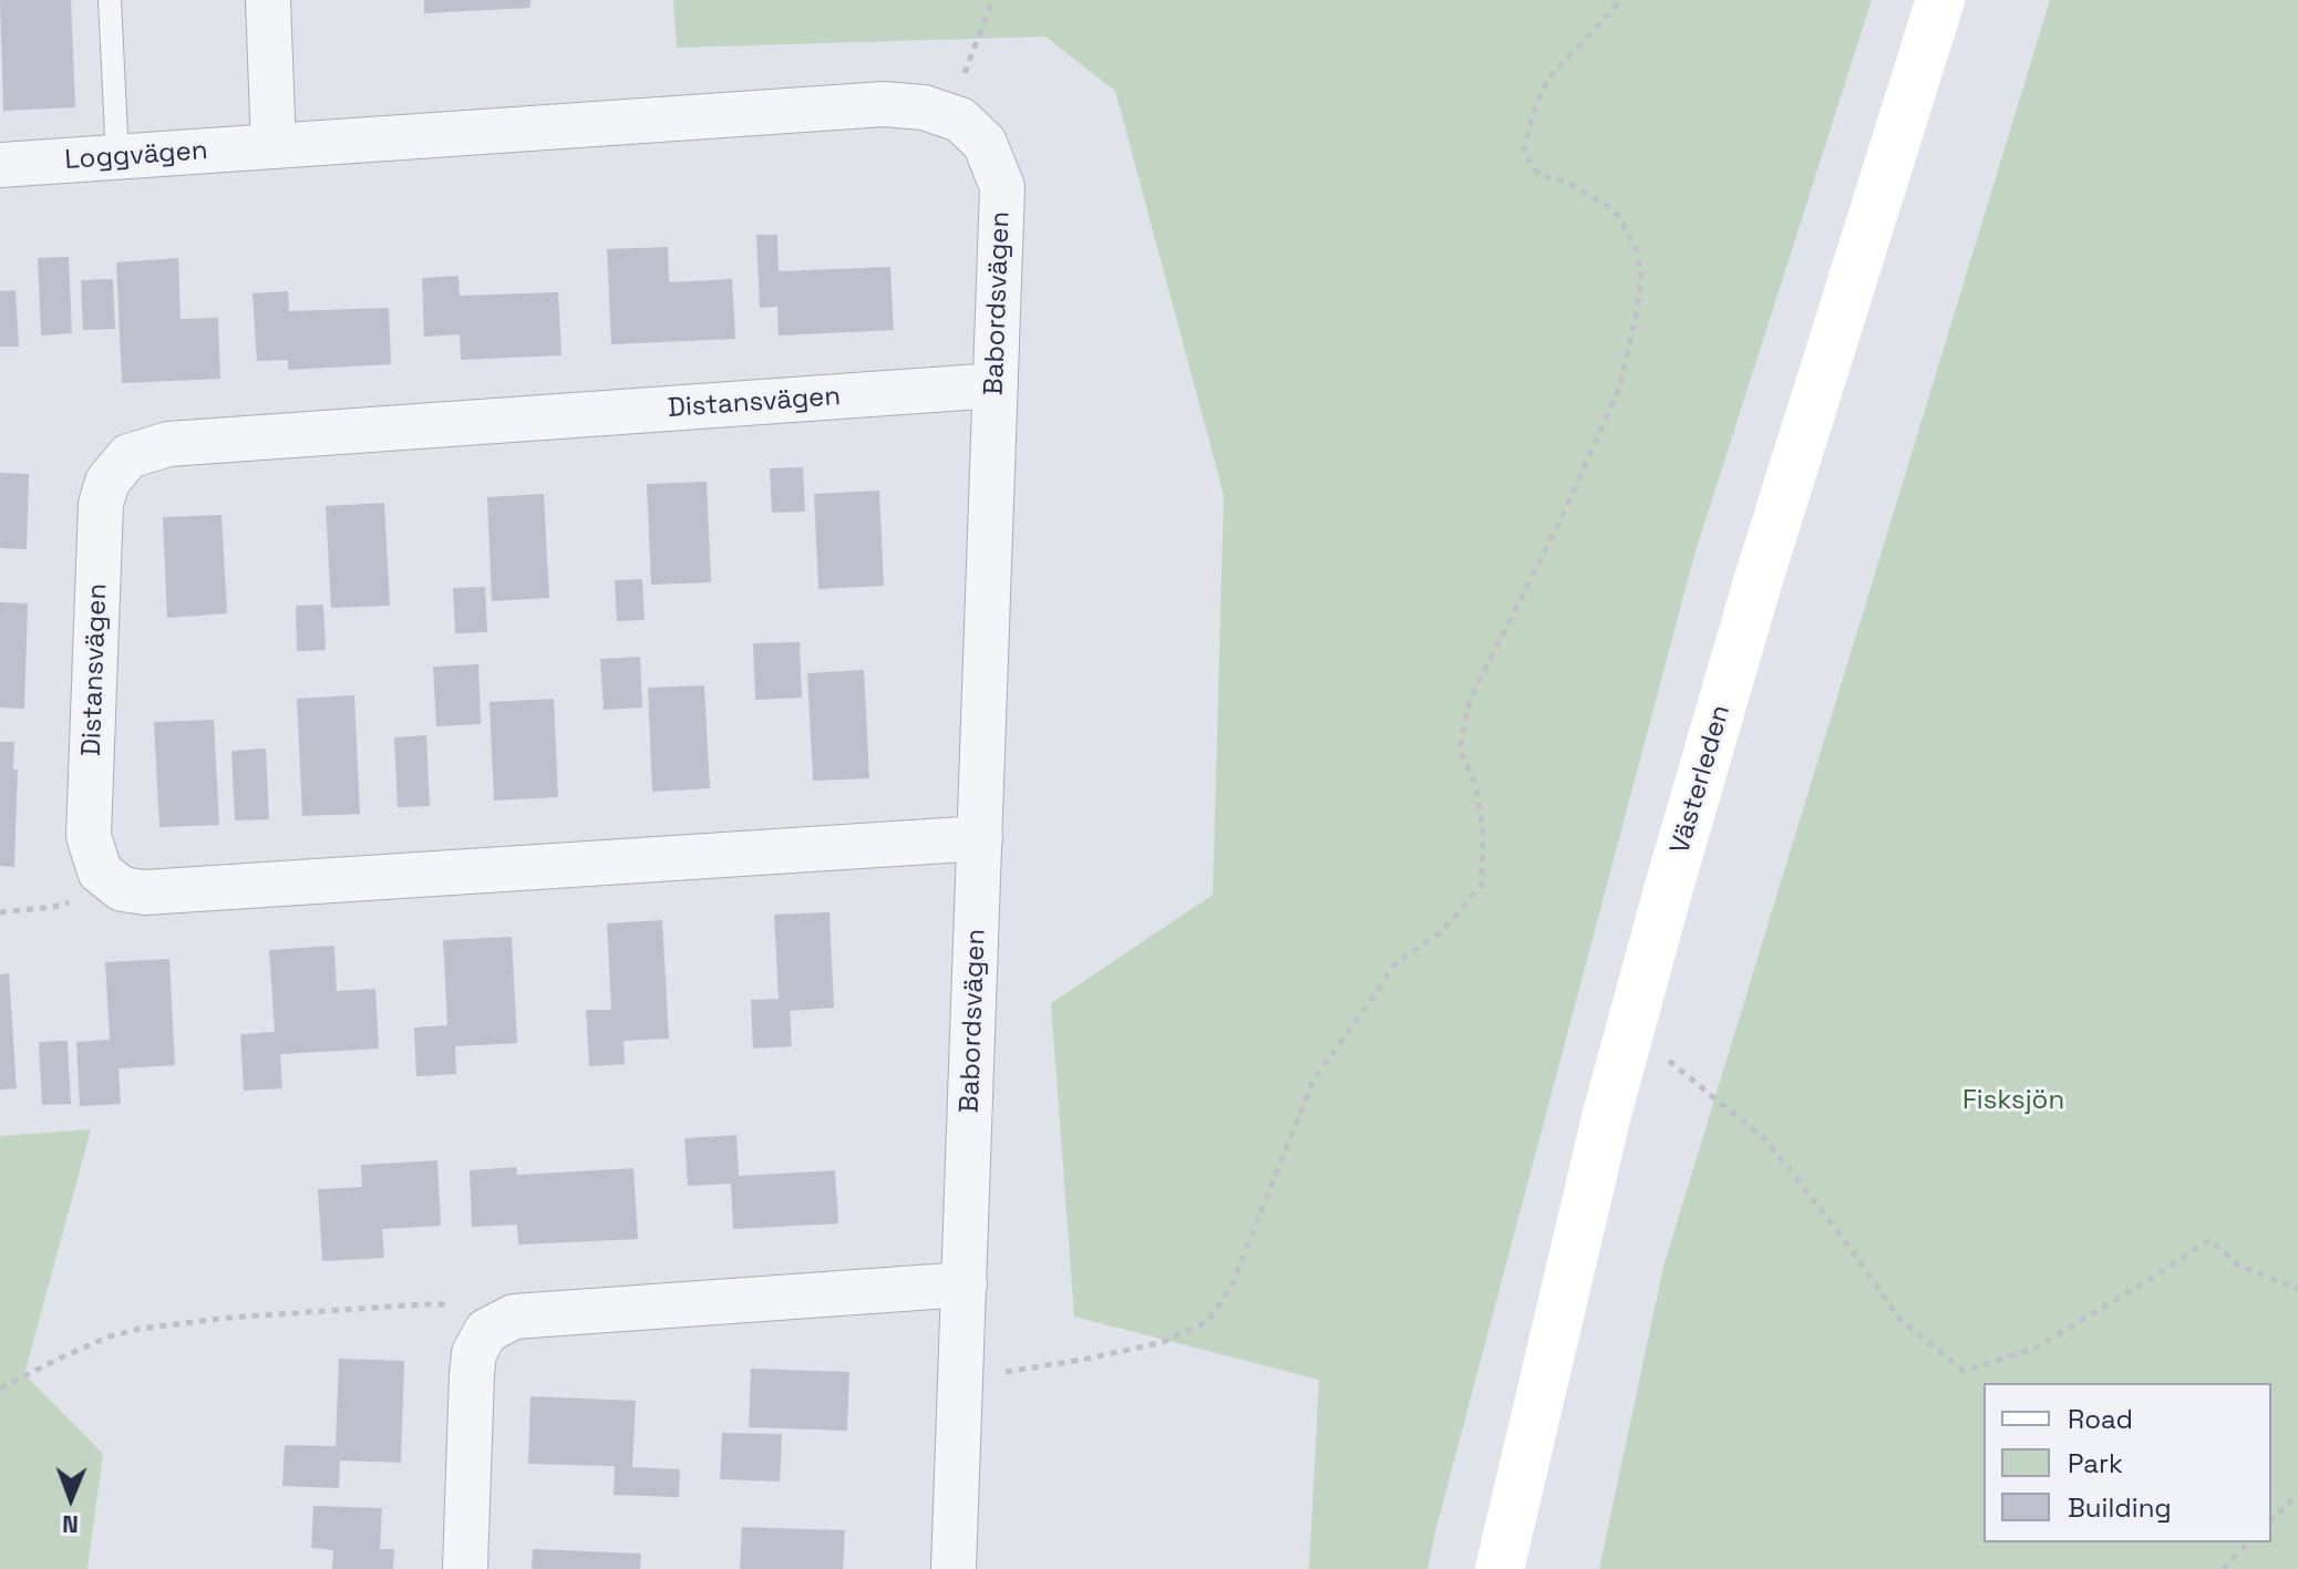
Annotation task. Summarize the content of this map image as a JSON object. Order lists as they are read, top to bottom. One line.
{"streets":{"street":["Loggvägen","Babordsvägen","Distansvägen","Västerleden"]},"crossings":[["Loggvägen","Babordsvägen"],["Babordsvägen","Distansvägen"]],"parks":["Fisksjön"],"legend":["Road","Park","Building"],"north":"bottom"}
